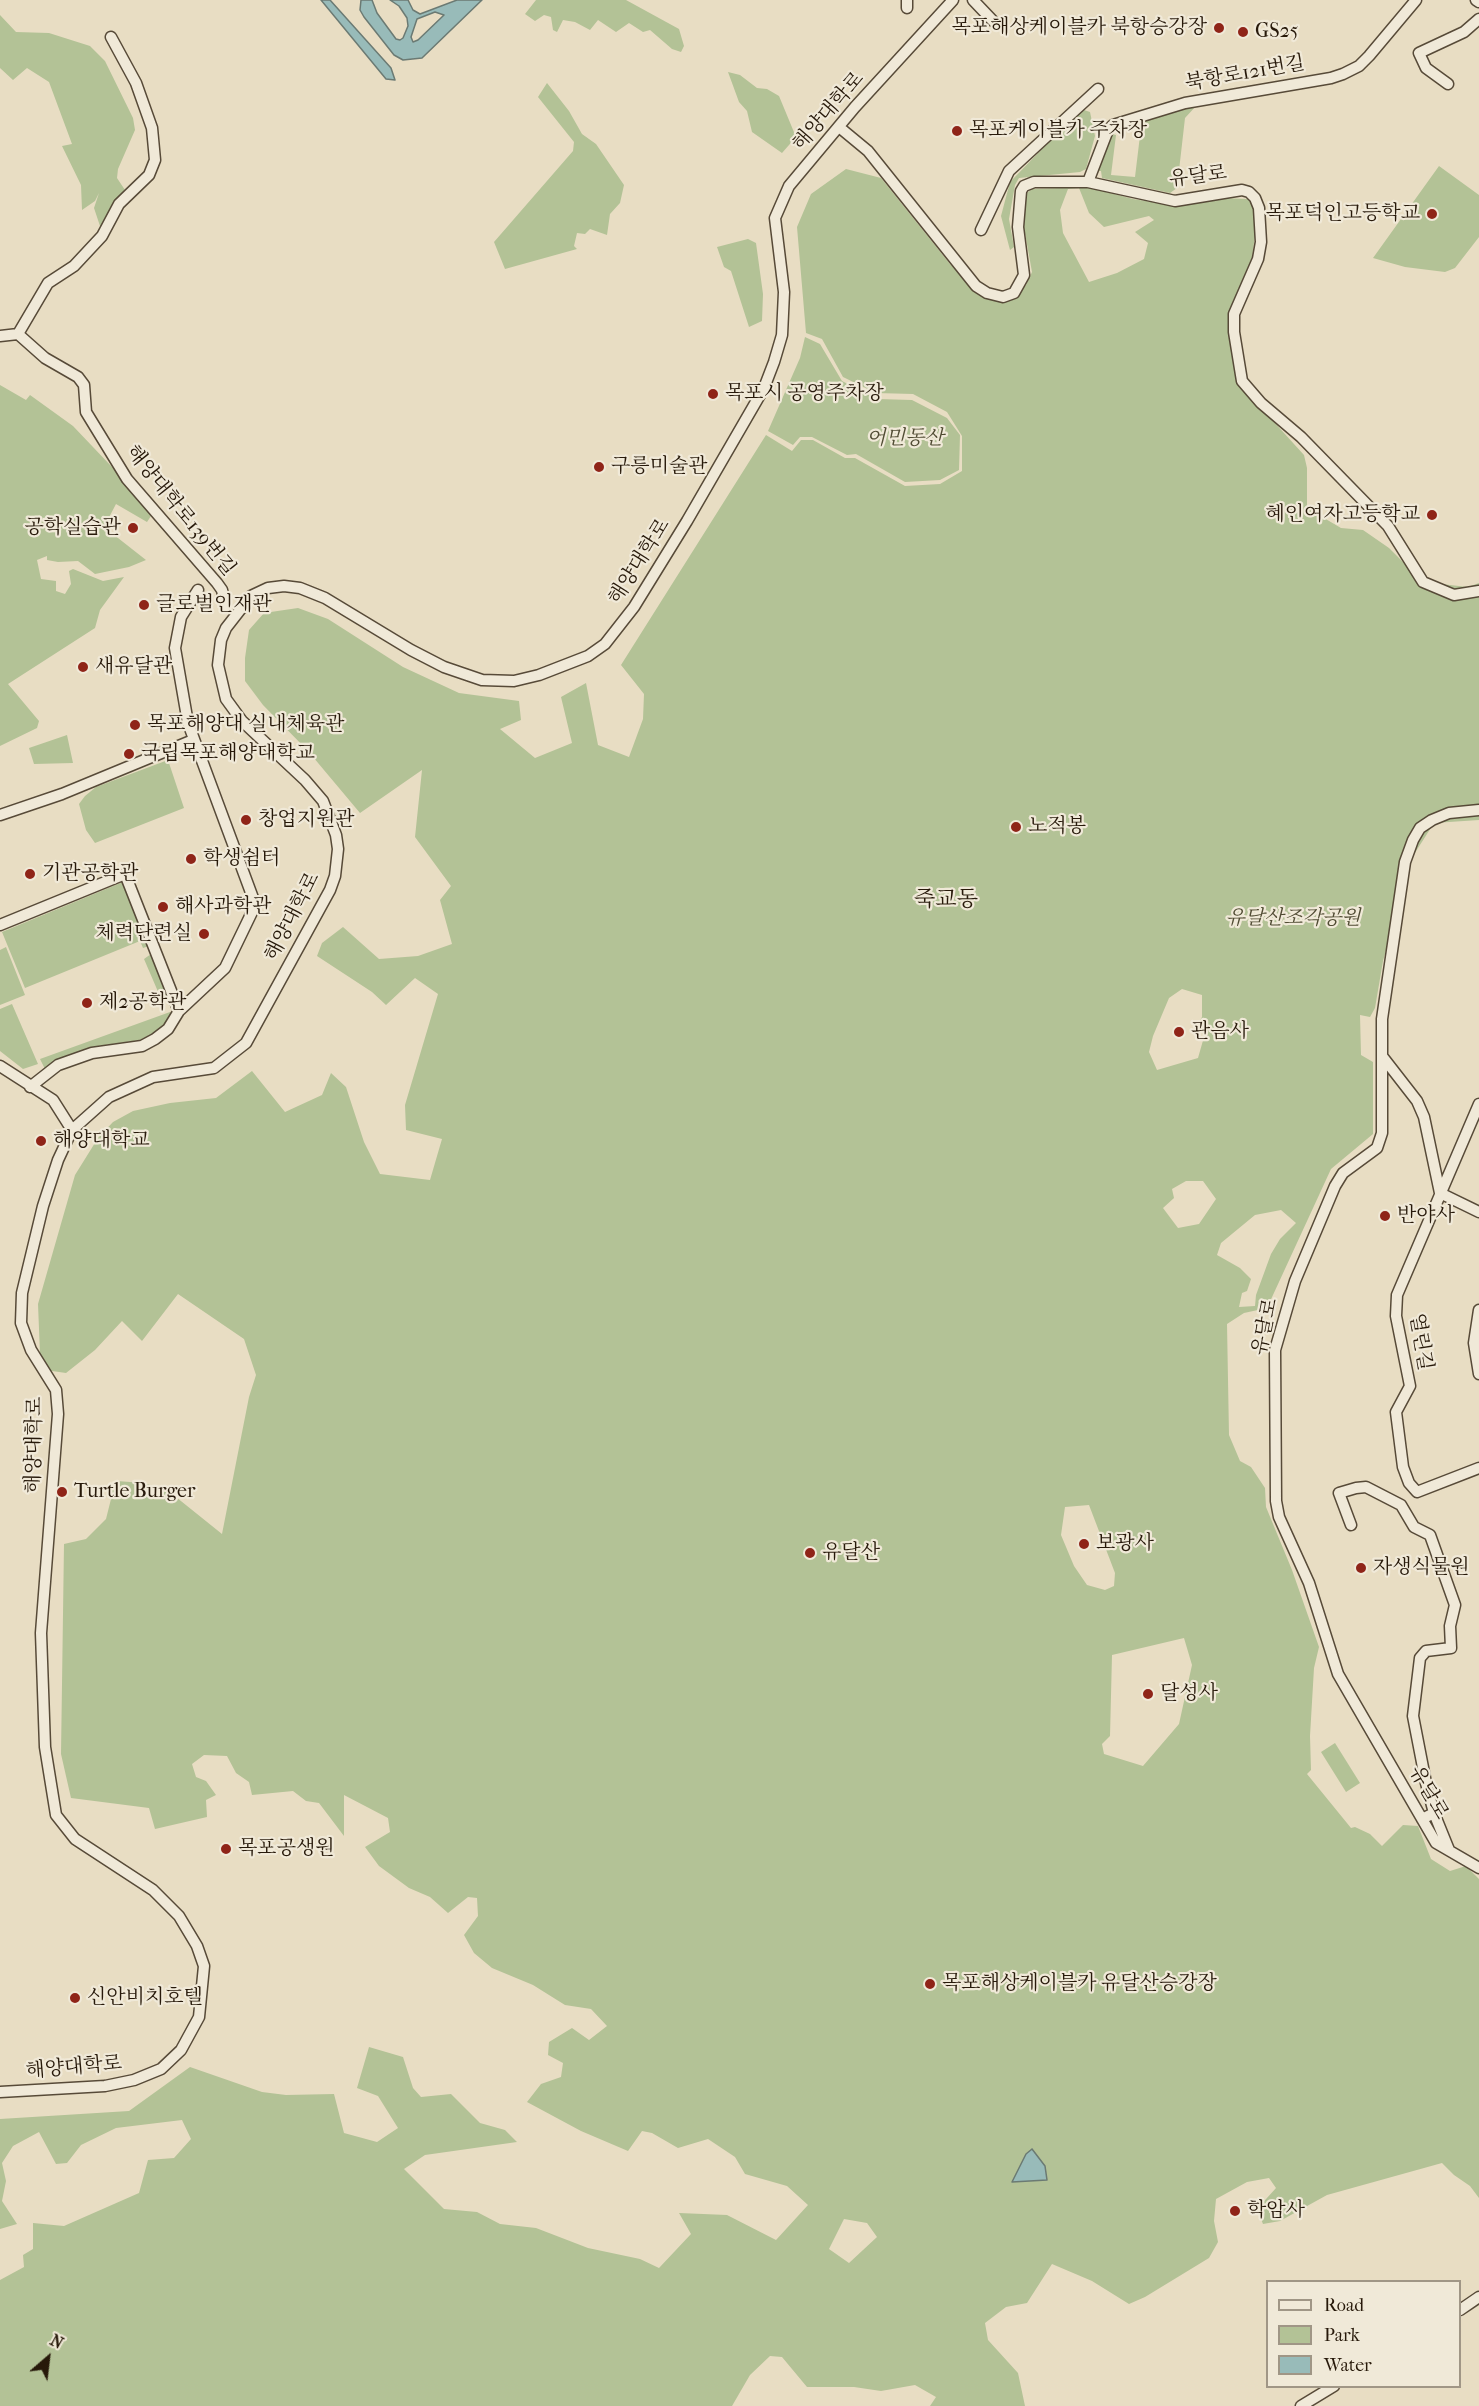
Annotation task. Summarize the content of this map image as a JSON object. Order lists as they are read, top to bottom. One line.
{"streets":{"street":["북항로121번길","해양대학로","유달로","해양대학로139번길","열린길"]},"crossings":[["북항로121번길","유달로"],["해양대학로","유달로"]],"districts":["죽교동"],"parks":["어민동산","유달산조각공원"],"places":["목포해상케이블카 북항승강장","GS25","목포케이블카 주차장","목포덕인고등학교","목포시 공영주차장","구릉미술관","혜인여자고등학교","공학실습관","글로벌인재관","새유달관","목포해양대 실내체육관","국립목포해양대학교","창업지원관","노적봉","학생쉼터","기관공학관","해사과학관","체력단련실","제2공학관","관음사","해양대학교","반야사","Turtle Burger","보광사","유달산","자생식물원","달성사","목포공생원","목포해상케이블카 유달산승강장","신안비치호텔","학암사"],"legend":["Road","Park","Water"],"north":"top right"}
